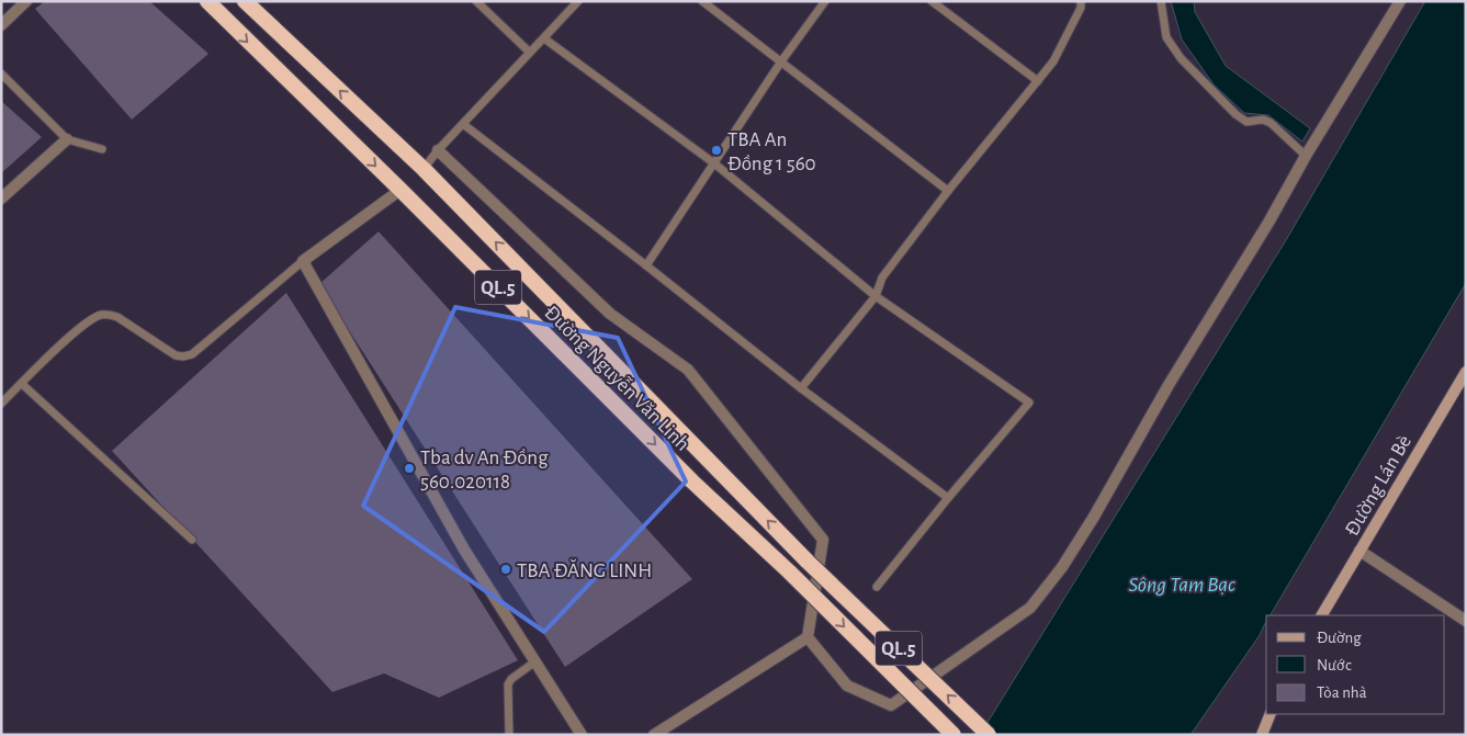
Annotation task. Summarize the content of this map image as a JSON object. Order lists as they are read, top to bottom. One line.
{"streets":{"highway":["QL.5","Đường Nguyễn Văn Linh"],"main road":["Đường Lán Bè"]},"water":["Sông Tam Bạc"],"places":["TBA An Đồng 1 560","Tba dv An Đồng 560.020118","TBA ĐĂNG LINH"],"legend":["Đường","Nước","Tòa nhà"]}
